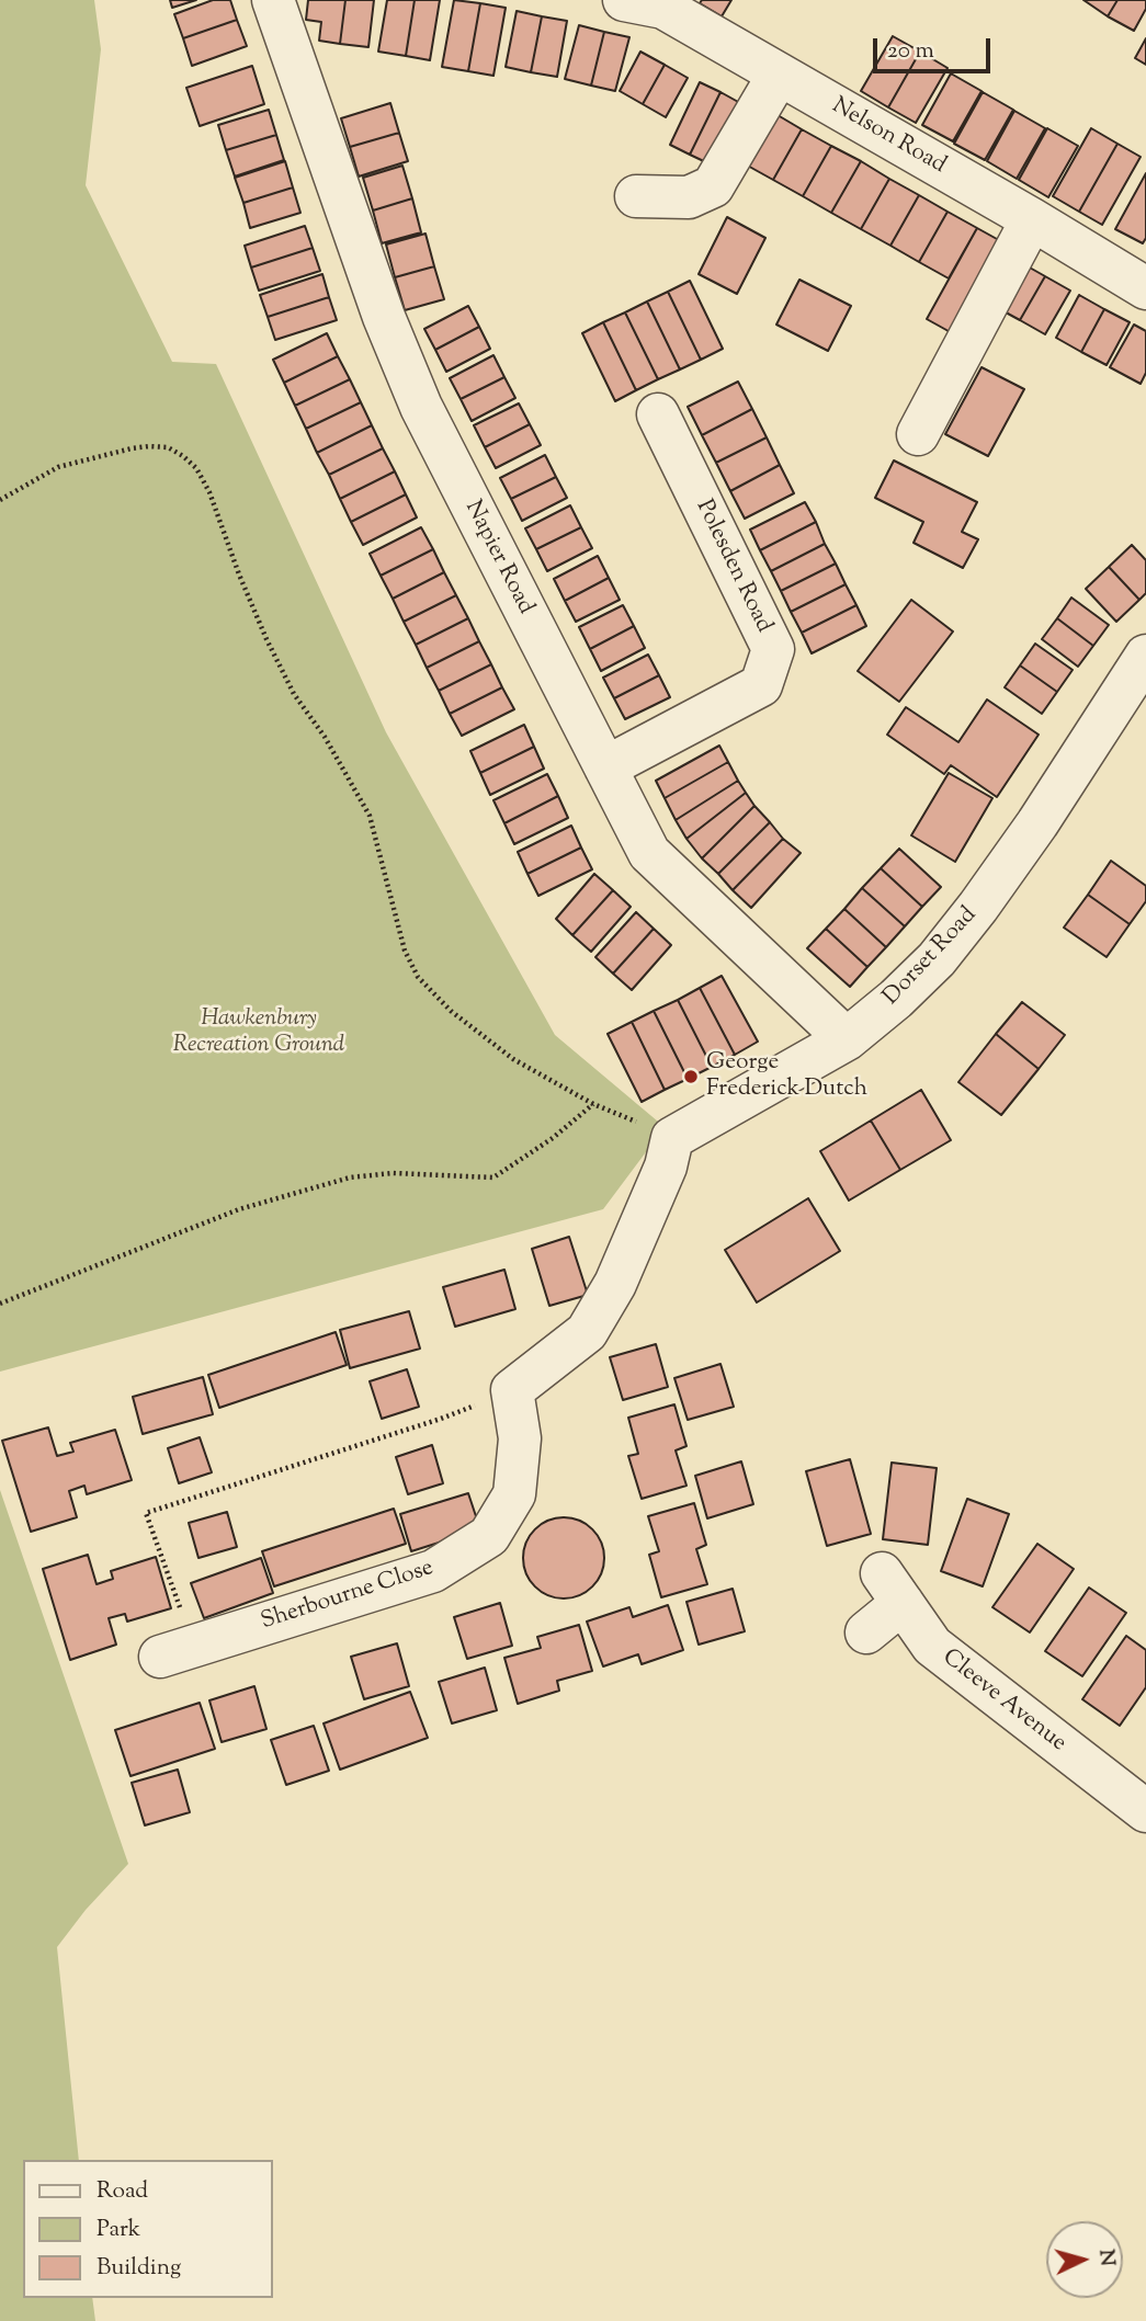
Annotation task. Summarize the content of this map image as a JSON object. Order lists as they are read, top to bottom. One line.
{"streets":{"street":["Nelson Road","Napier Road","Polesden Road","Dorset Road","Sherbourne Close","Cleeve Avenue"]},"crossings":[["Napier Road","Polesden Road"],["Napier Road","Dorset Road"]],"parks":["Hawkenbury Recreation Ground"],"places":["George Frederick Dutch"],"legend":["Road","Park","Building"],"scale_bar":"20 m","north":"right"}
